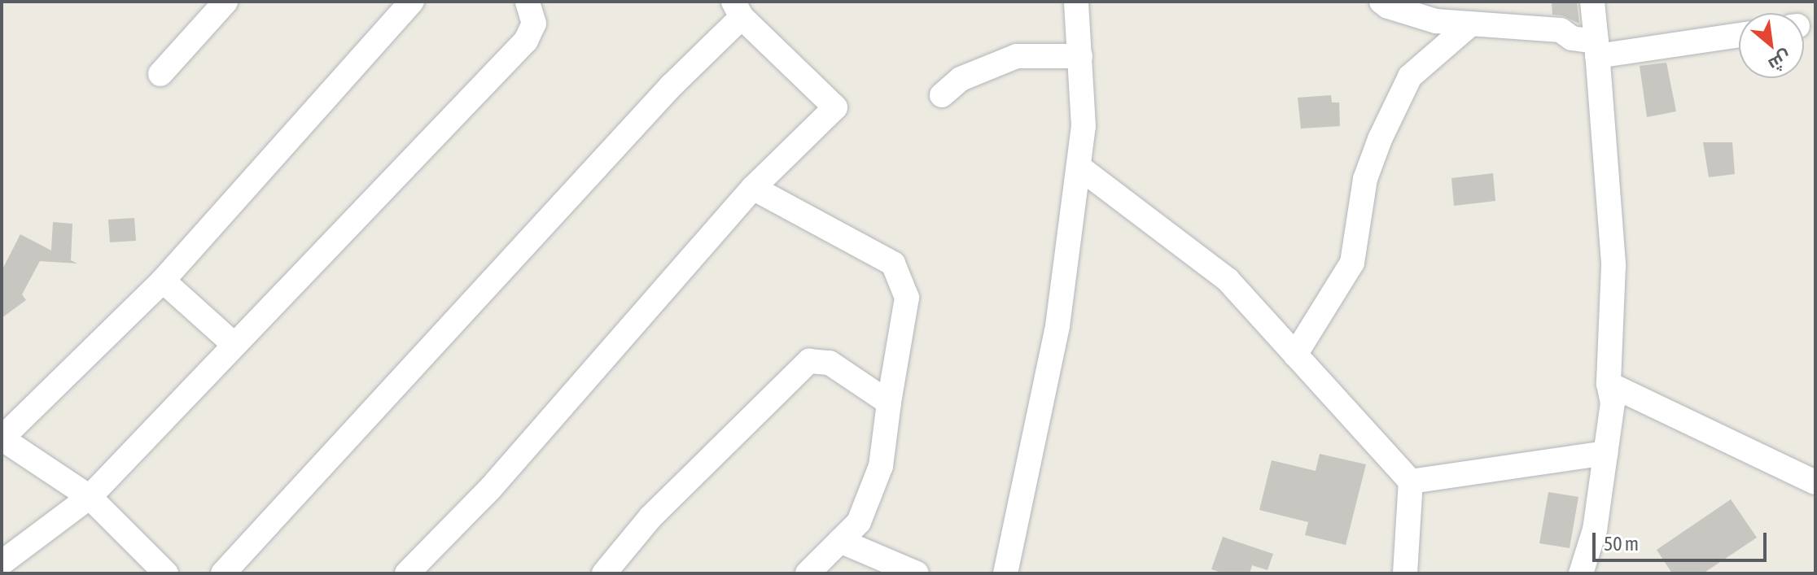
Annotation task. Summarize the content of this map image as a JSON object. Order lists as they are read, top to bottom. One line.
{"scale_bar":"50 m","north":"bottom right"}
